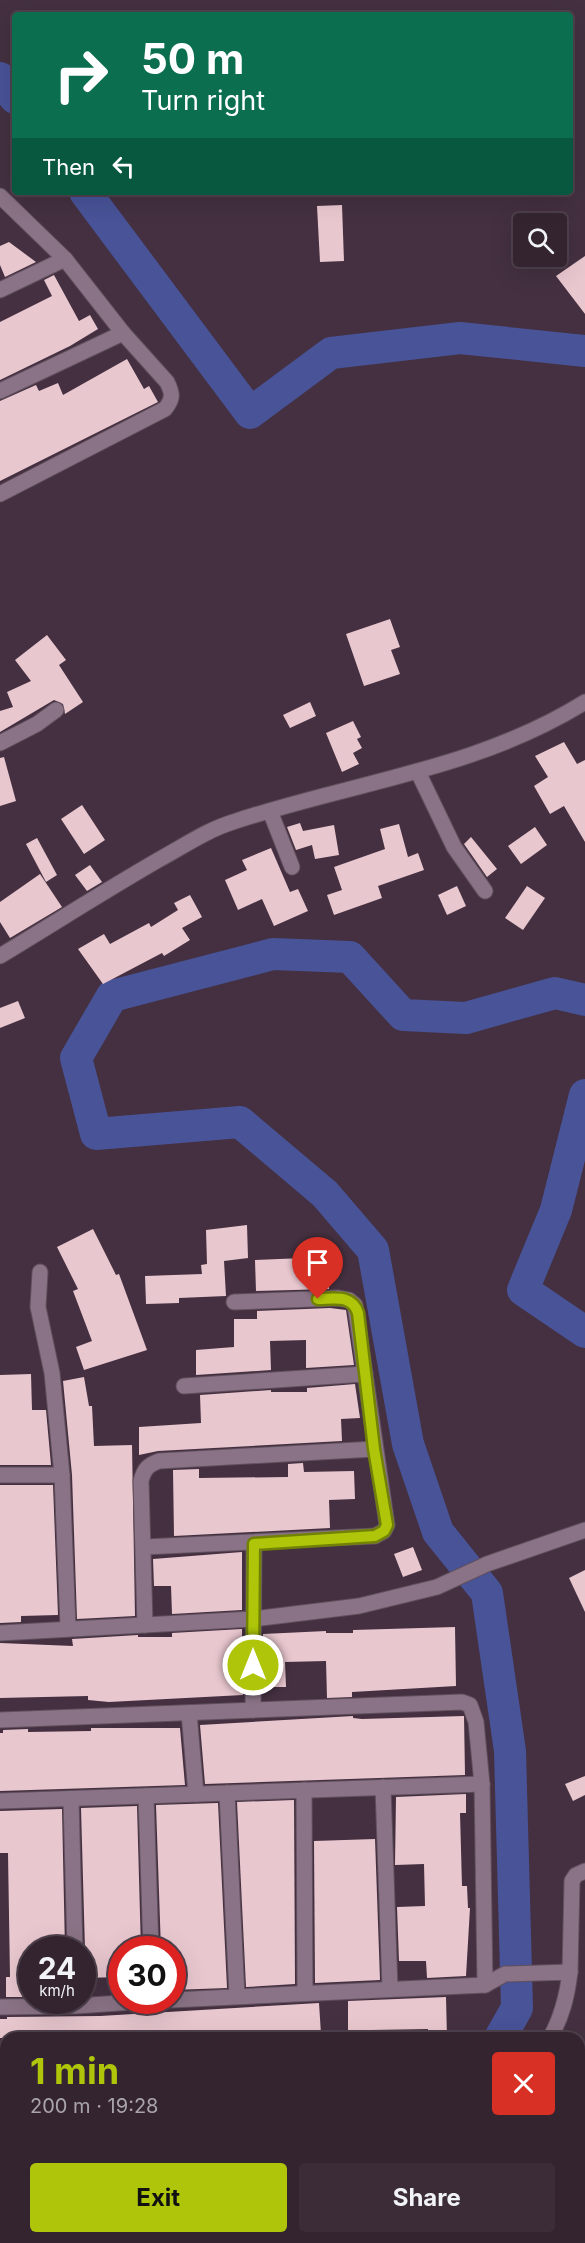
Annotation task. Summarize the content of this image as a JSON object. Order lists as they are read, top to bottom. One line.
{"page":{"turn":["50 m","Turn right"],"then":"Then","speed":"24 km/h","limit":"30","heading":["1 min","200 m · 19:28"],"buttons":["Exit","Share"]}}
